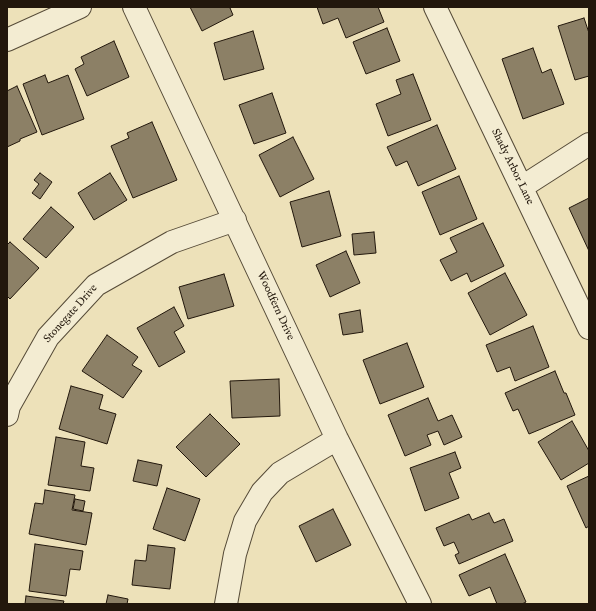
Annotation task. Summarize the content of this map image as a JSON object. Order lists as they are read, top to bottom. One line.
{"streets":{"street":["Shady Arbor Lane","Woodfern Drive","Stonegate Drive"]},"crossings":[["Woodfern Drive","Stonegate Drive"]]}
